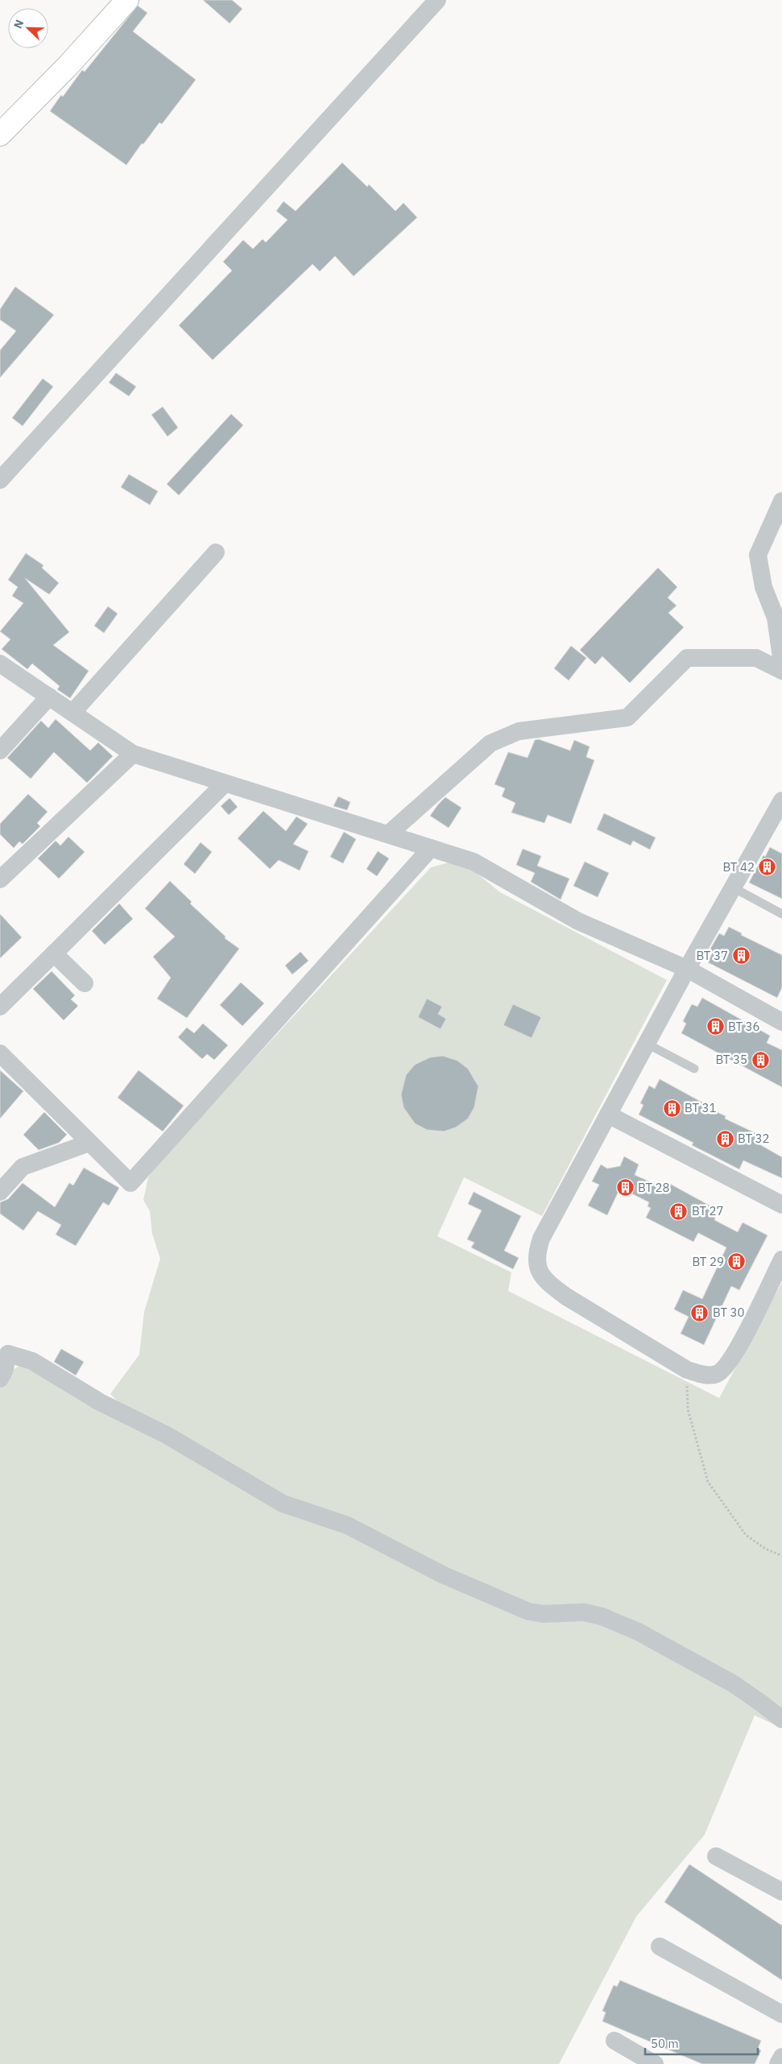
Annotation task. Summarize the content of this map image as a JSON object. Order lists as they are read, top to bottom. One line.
{"places":{"building":["BT 42","BT 37","BT 36","BT 35","BT 31","BT 32","BT 28","BT 27","BT 29","BT 30"]},"scale_bar":"50 m","north":"top left"}
